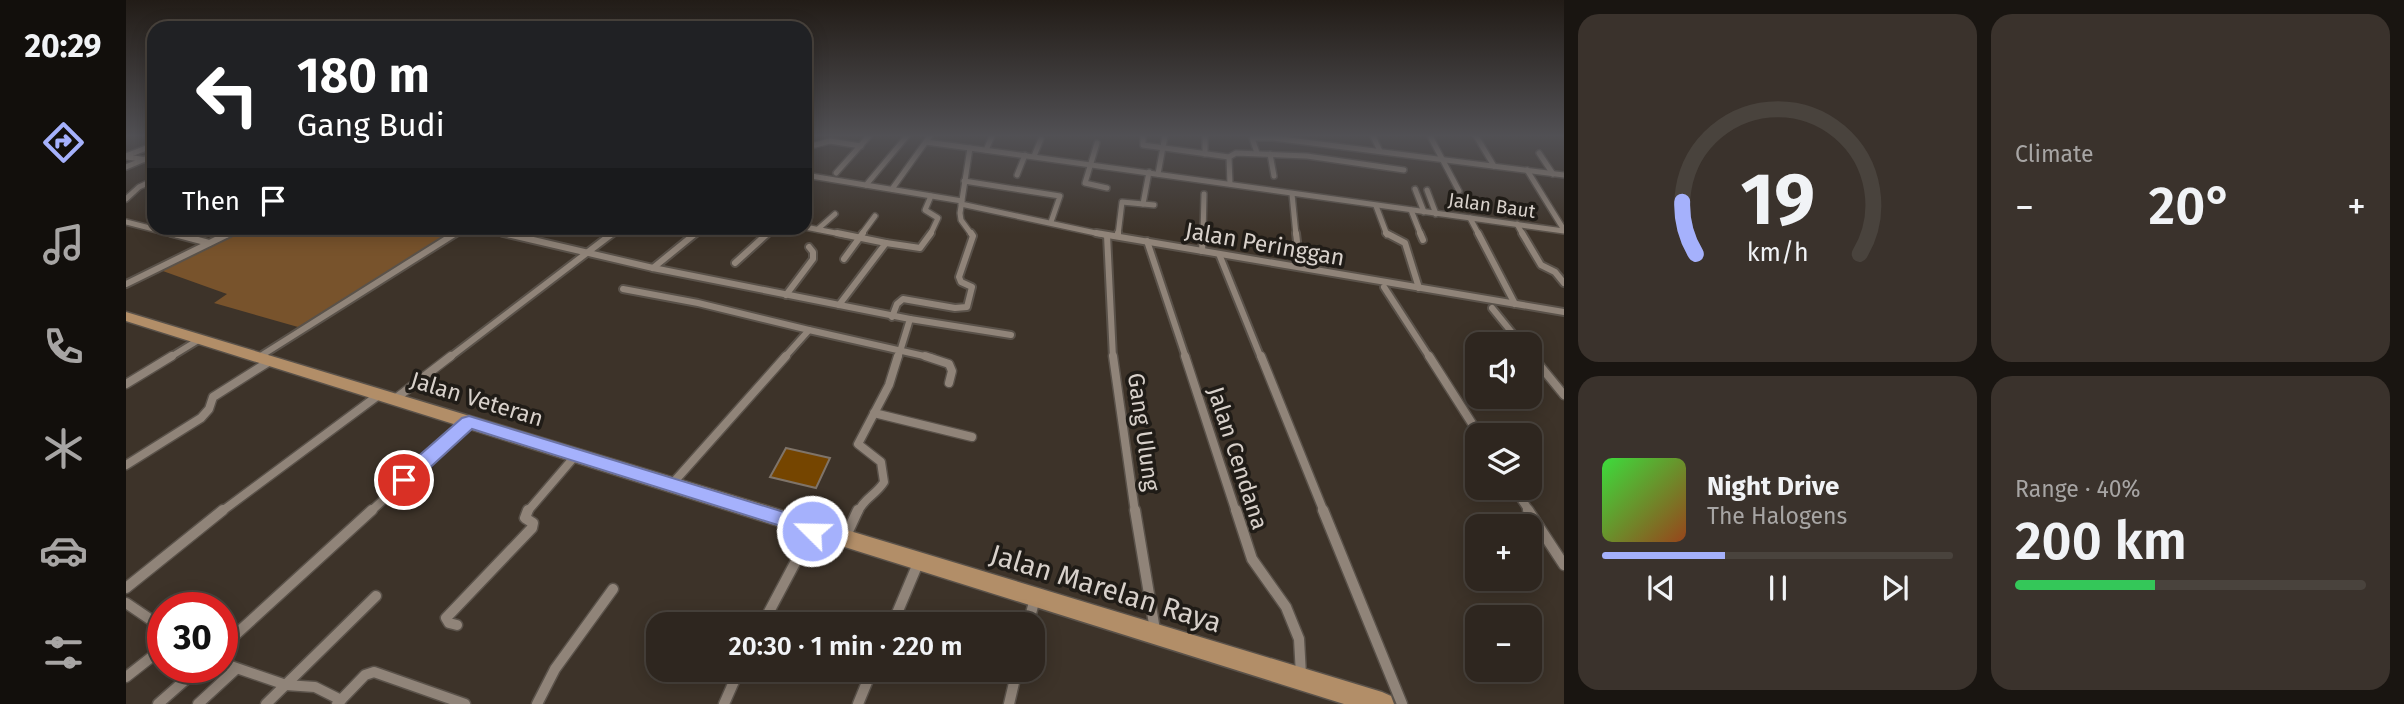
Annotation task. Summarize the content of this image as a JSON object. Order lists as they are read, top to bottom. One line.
{"streets":{"main road":["Jalan Veteran","Jalan Marelan Raya"],"street":["Jalan Baut","Jalan Peringgan","Gang Ulung","Jalan Cendana"]},"crossings":[["Jalan Peringgan","Gang Ulung"],["Jalan Peringgan","Jalan Cendana"],["Jalan Veteran","Jalan Marelan Raya"],["Gang Ulung","Jalan Marelan Raya"],["Jalan Cendana","Jalan Marelan Raya"]],"page":{"tabs":"20:29","tile":["Climate",["Range · 40%","200 km"]],"turn":["180 m","Gang Budi"],"then":"Then","heat":["−","20°","+"],"map_buttons":["+","−"],"song":["Night Drive","The Halogens"],"limit":"30","trip":"20:30 · 1 min · 220 m","gauge":["19","km/h"]}}
